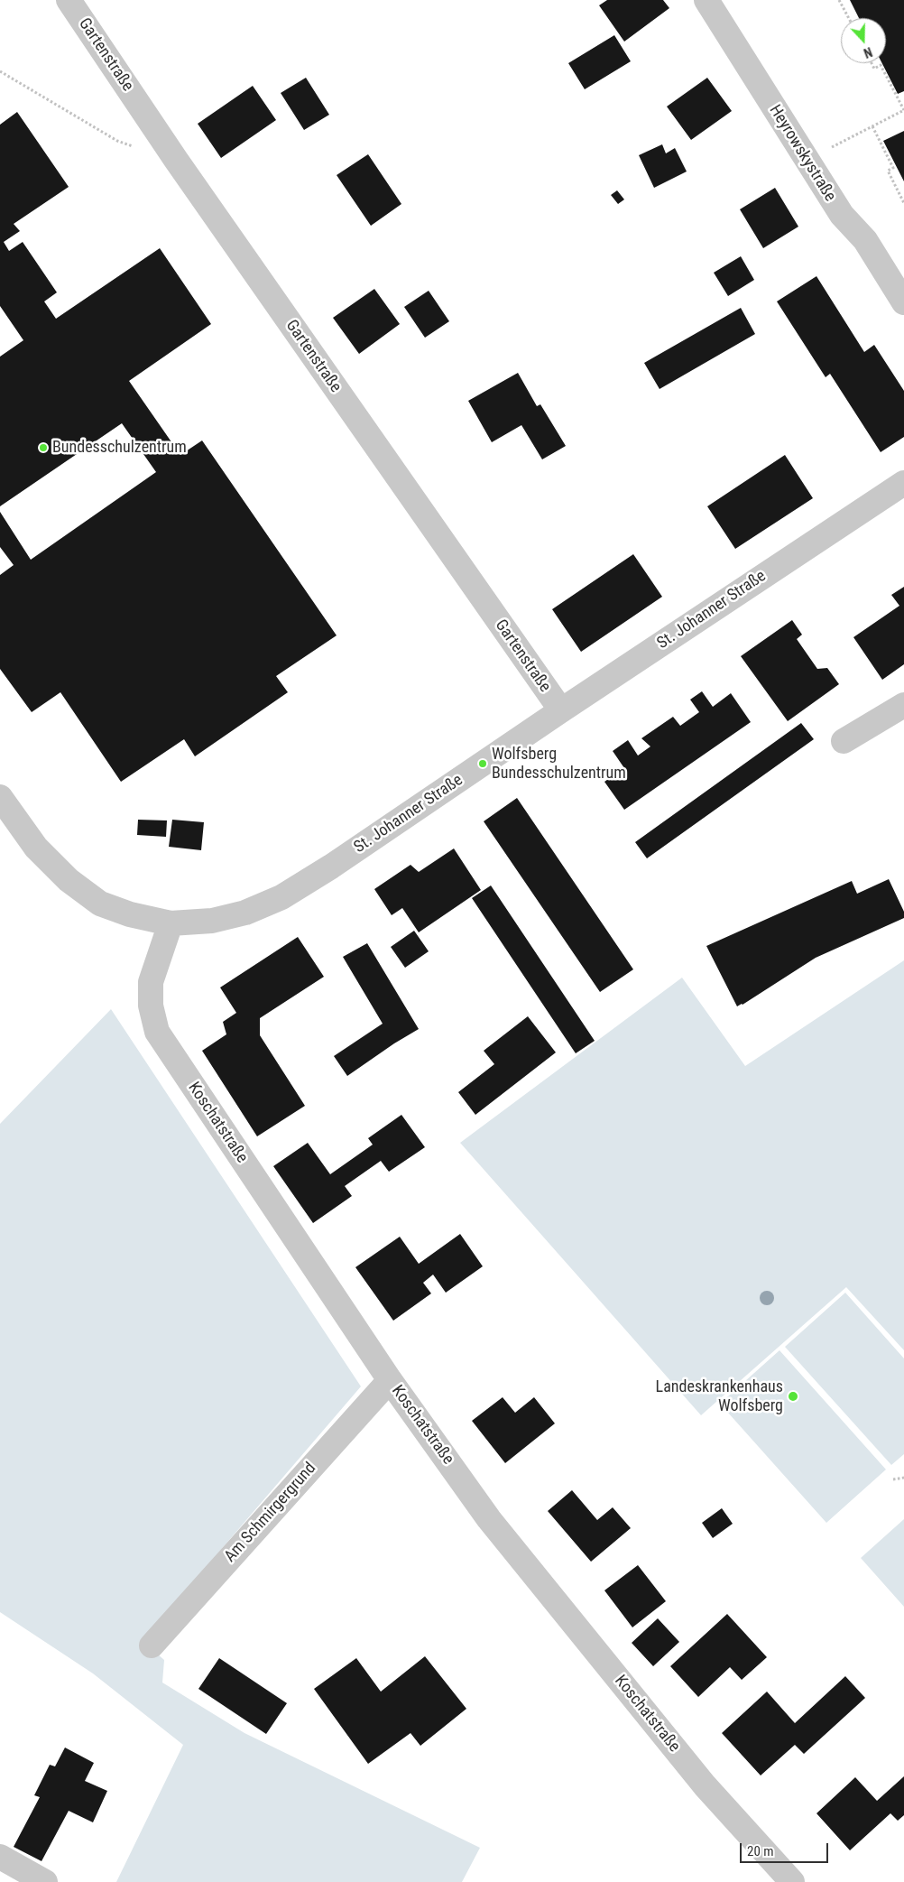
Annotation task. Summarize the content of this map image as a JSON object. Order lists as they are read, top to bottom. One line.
{"streets":{"street":["Gartenstraße","Heyrowskystraße","St. Johanner Straße","Koschatstraße","Am Schmirgergrund"]},"crossings":[["Gartenstraße","St. Johanner Straße"],["St. Johanner Straße","Koschatstraße"],["Koschatstraße","Am Schmirgergrund"]],"places":["Bundesschulzentrum","Wolfsberg Bundesschulzentrum","Landeskrankenhaus Wolfsberg"],"scale_bar":"20 m","north":"bottom"}
